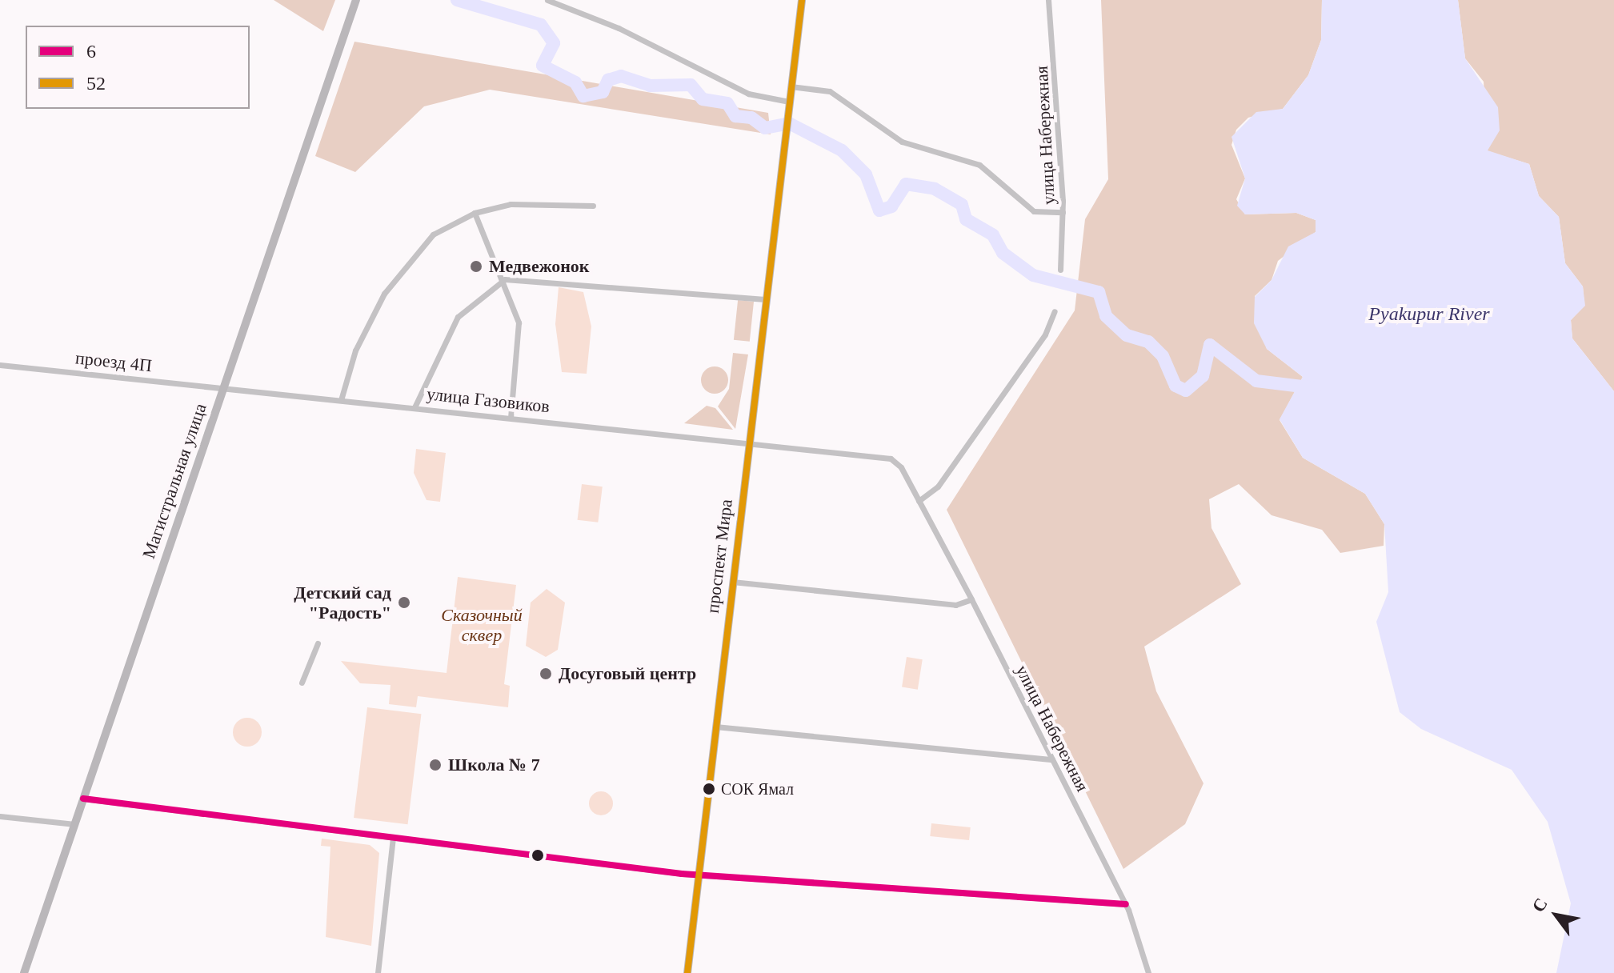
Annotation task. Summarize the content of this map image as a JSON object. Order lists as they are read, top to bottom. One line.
{"streets":{"main road":["Магистральная улица","проспект Мира"],"street":["улица Набережная","проезд 4П","улица Газовиков"]},"crossings":[["улица Набережная","улица Газовиков"],["улица Набережная","проспект Мира"],["проезд 4П","улица Газовиков"],["проезд 4П","Магистральная улица"],["улица Газовиков","Магистральная улица"],["улица Газовиков","проспект Мира"]],"water":["Pyakupur River"],"parks":["Сказочный сквер"],"places":["Медвежонок","Детский сад \"Радость\"","Досуговый центр","Школа № 7","СОК Ямал"],"lines":["transit line 52","transit line 6"],"legend":["6","52"],"north":"top left"}
